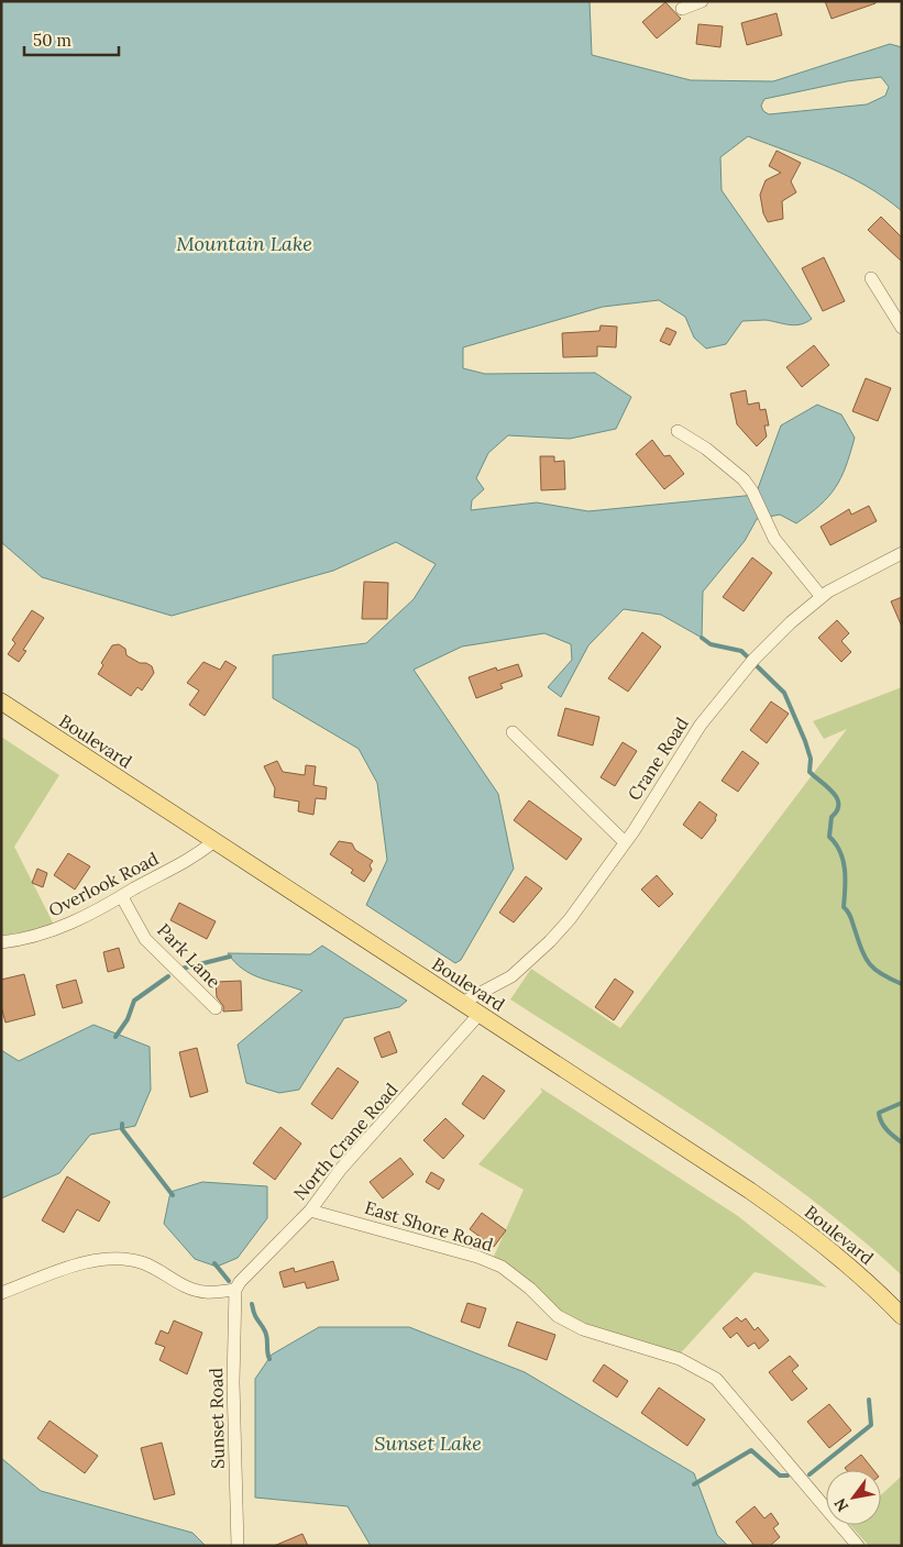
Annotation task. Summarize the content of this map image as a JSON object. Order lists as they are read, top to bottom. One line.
{"streets":{"main road":["Boulevard"],"street":["Crane Road","Overlook Road","Park Lane","North Crane Road","East Shore Road","Sunset Road"]},"crossings":[["Boulevard","Crane Road"],["Boulevard","Overlook Road"],["Boulevard","North Crane Road"],["Overlook Road","Park Lane"],["North Crane Road","East Shore Road"],["North Crane Road","Sunset Road"]],"water":["Mountain Lake","Sunset Lake"],"scale_bar":"50 m","north":"bottom left"}
